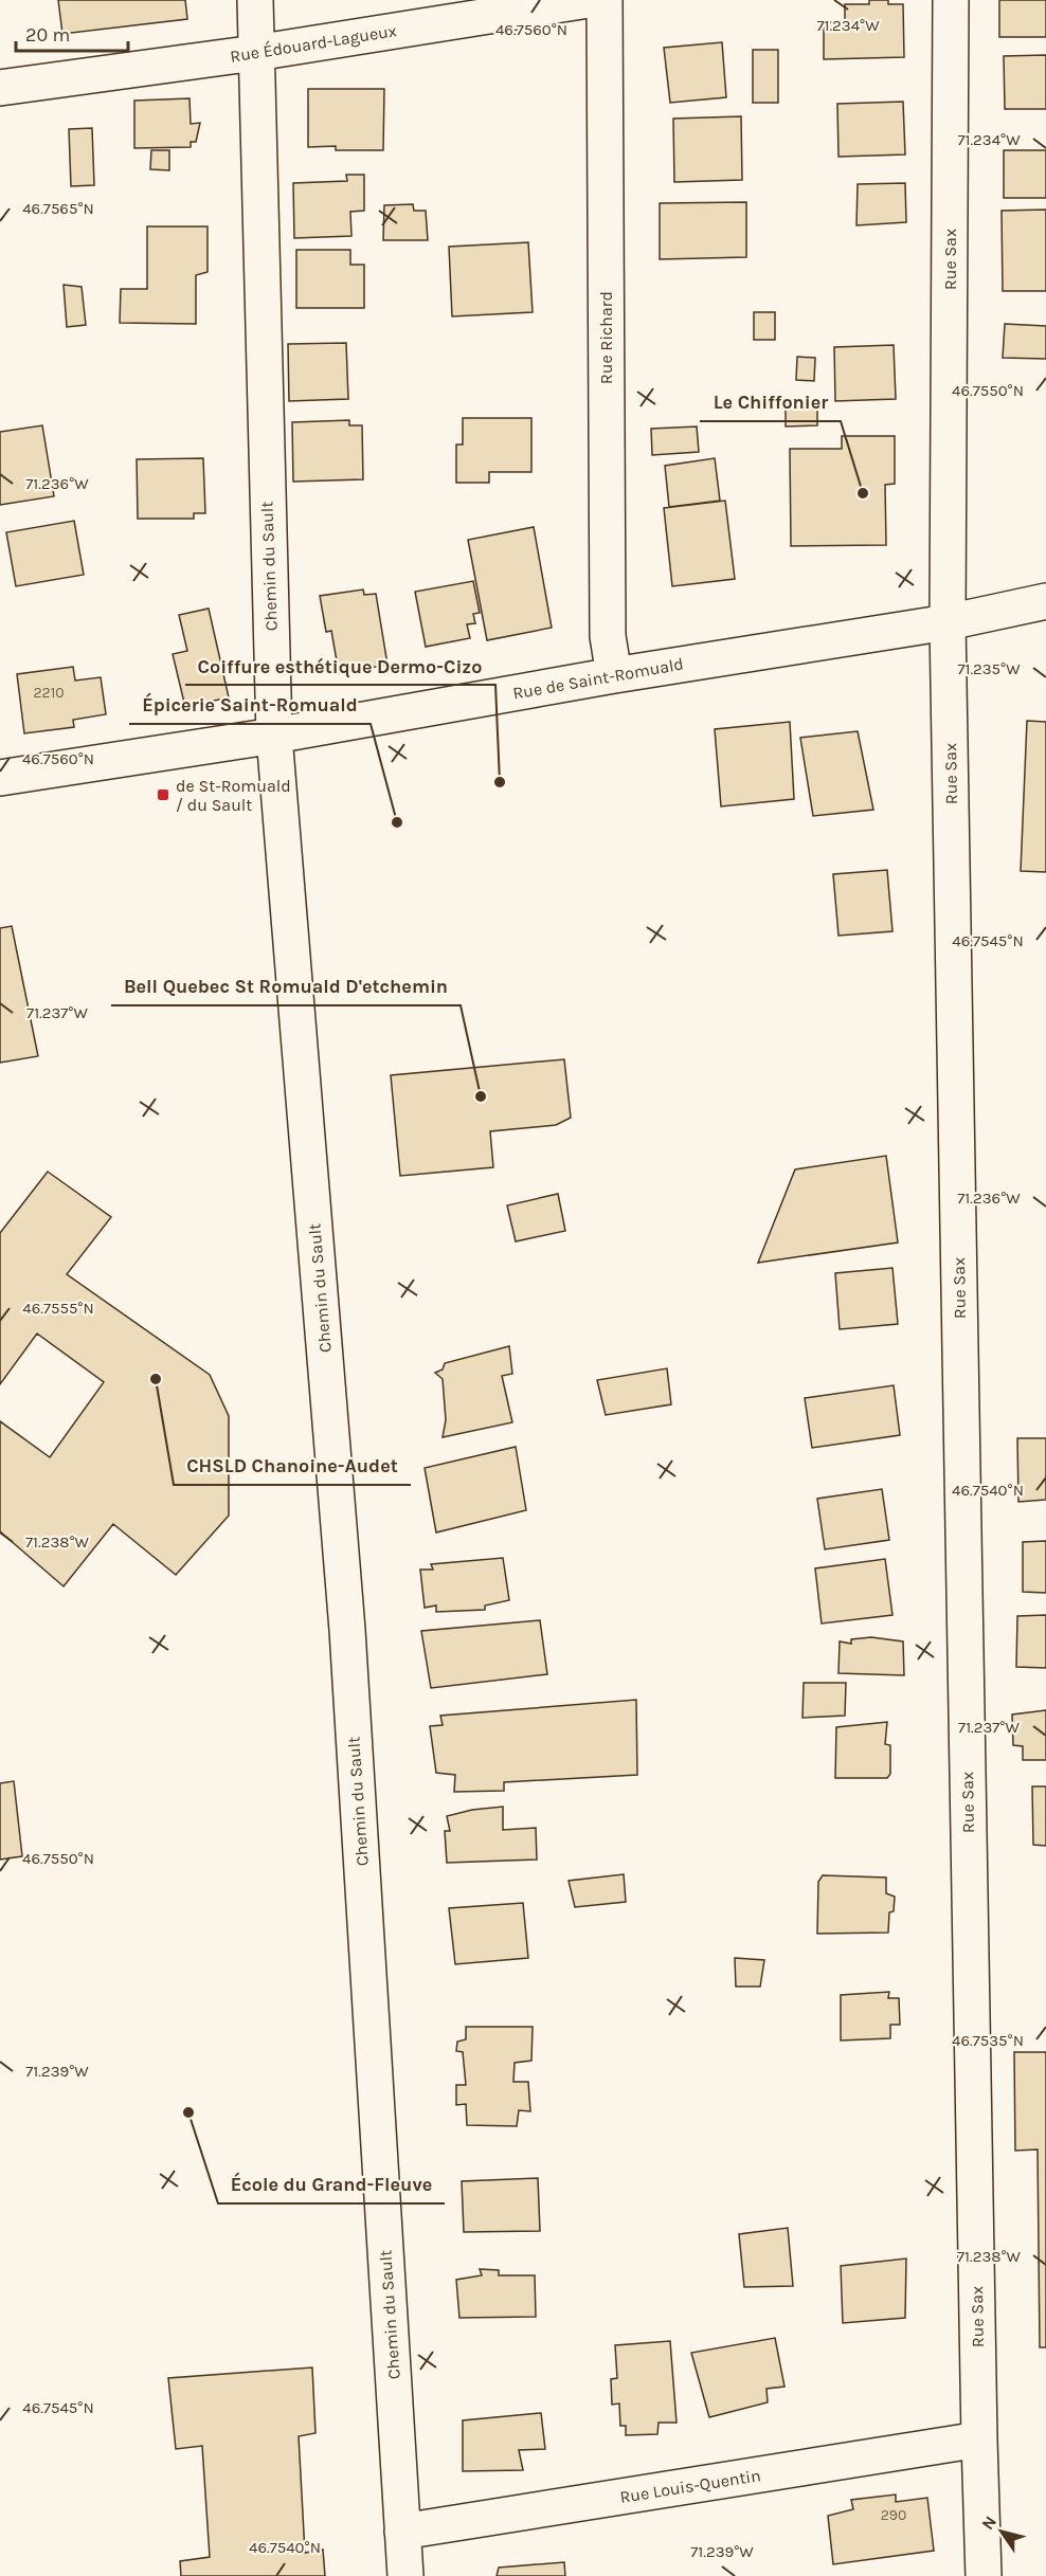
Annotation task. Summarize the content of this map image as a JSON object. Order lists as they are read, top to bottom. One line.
{"streets":{"street":["Rue Édouard-Lagueux","Rue Sax","Rue Richard","Chemin du Sault","Rue de Saint-Romuald","Rue Louis-Quentin"]},"crossings":[["Rue Édouard-Lagueux","Chemin du Sault"],["Rue Sax","Rue de Saint-Romuald"],["Rue Sax","Rue Louis-Quentin"],["Rue Richard","Rue de Saint-Romuald"],["Chemin du Sault","Rue de Saint-Romuald"],["Chemin du Sault","Rue Louis-Quentin"]],"places":{"other":["Le Chiffonier","Coiffure esthétique Dermo-Cizo","Épicerie Saint-Romuald","Bell Quebec St Romuald D'etchemin","CHSLD Chanoine-Audet","École du Grand-Fleuve"],"transit":["de St-Romuald / du Sault"]},"house_numbers":["2210","290"],"scale_bar":"20 m","north":"top left","coordinates":["71.234°W","46.7560°N","46.7565°N","46.7550°N","71.236°W","71.235°W","46.7545°N","71.237°W","46.7555°N","46.7540°N","71.238°W","46.7535°N","71.239°W"]}
